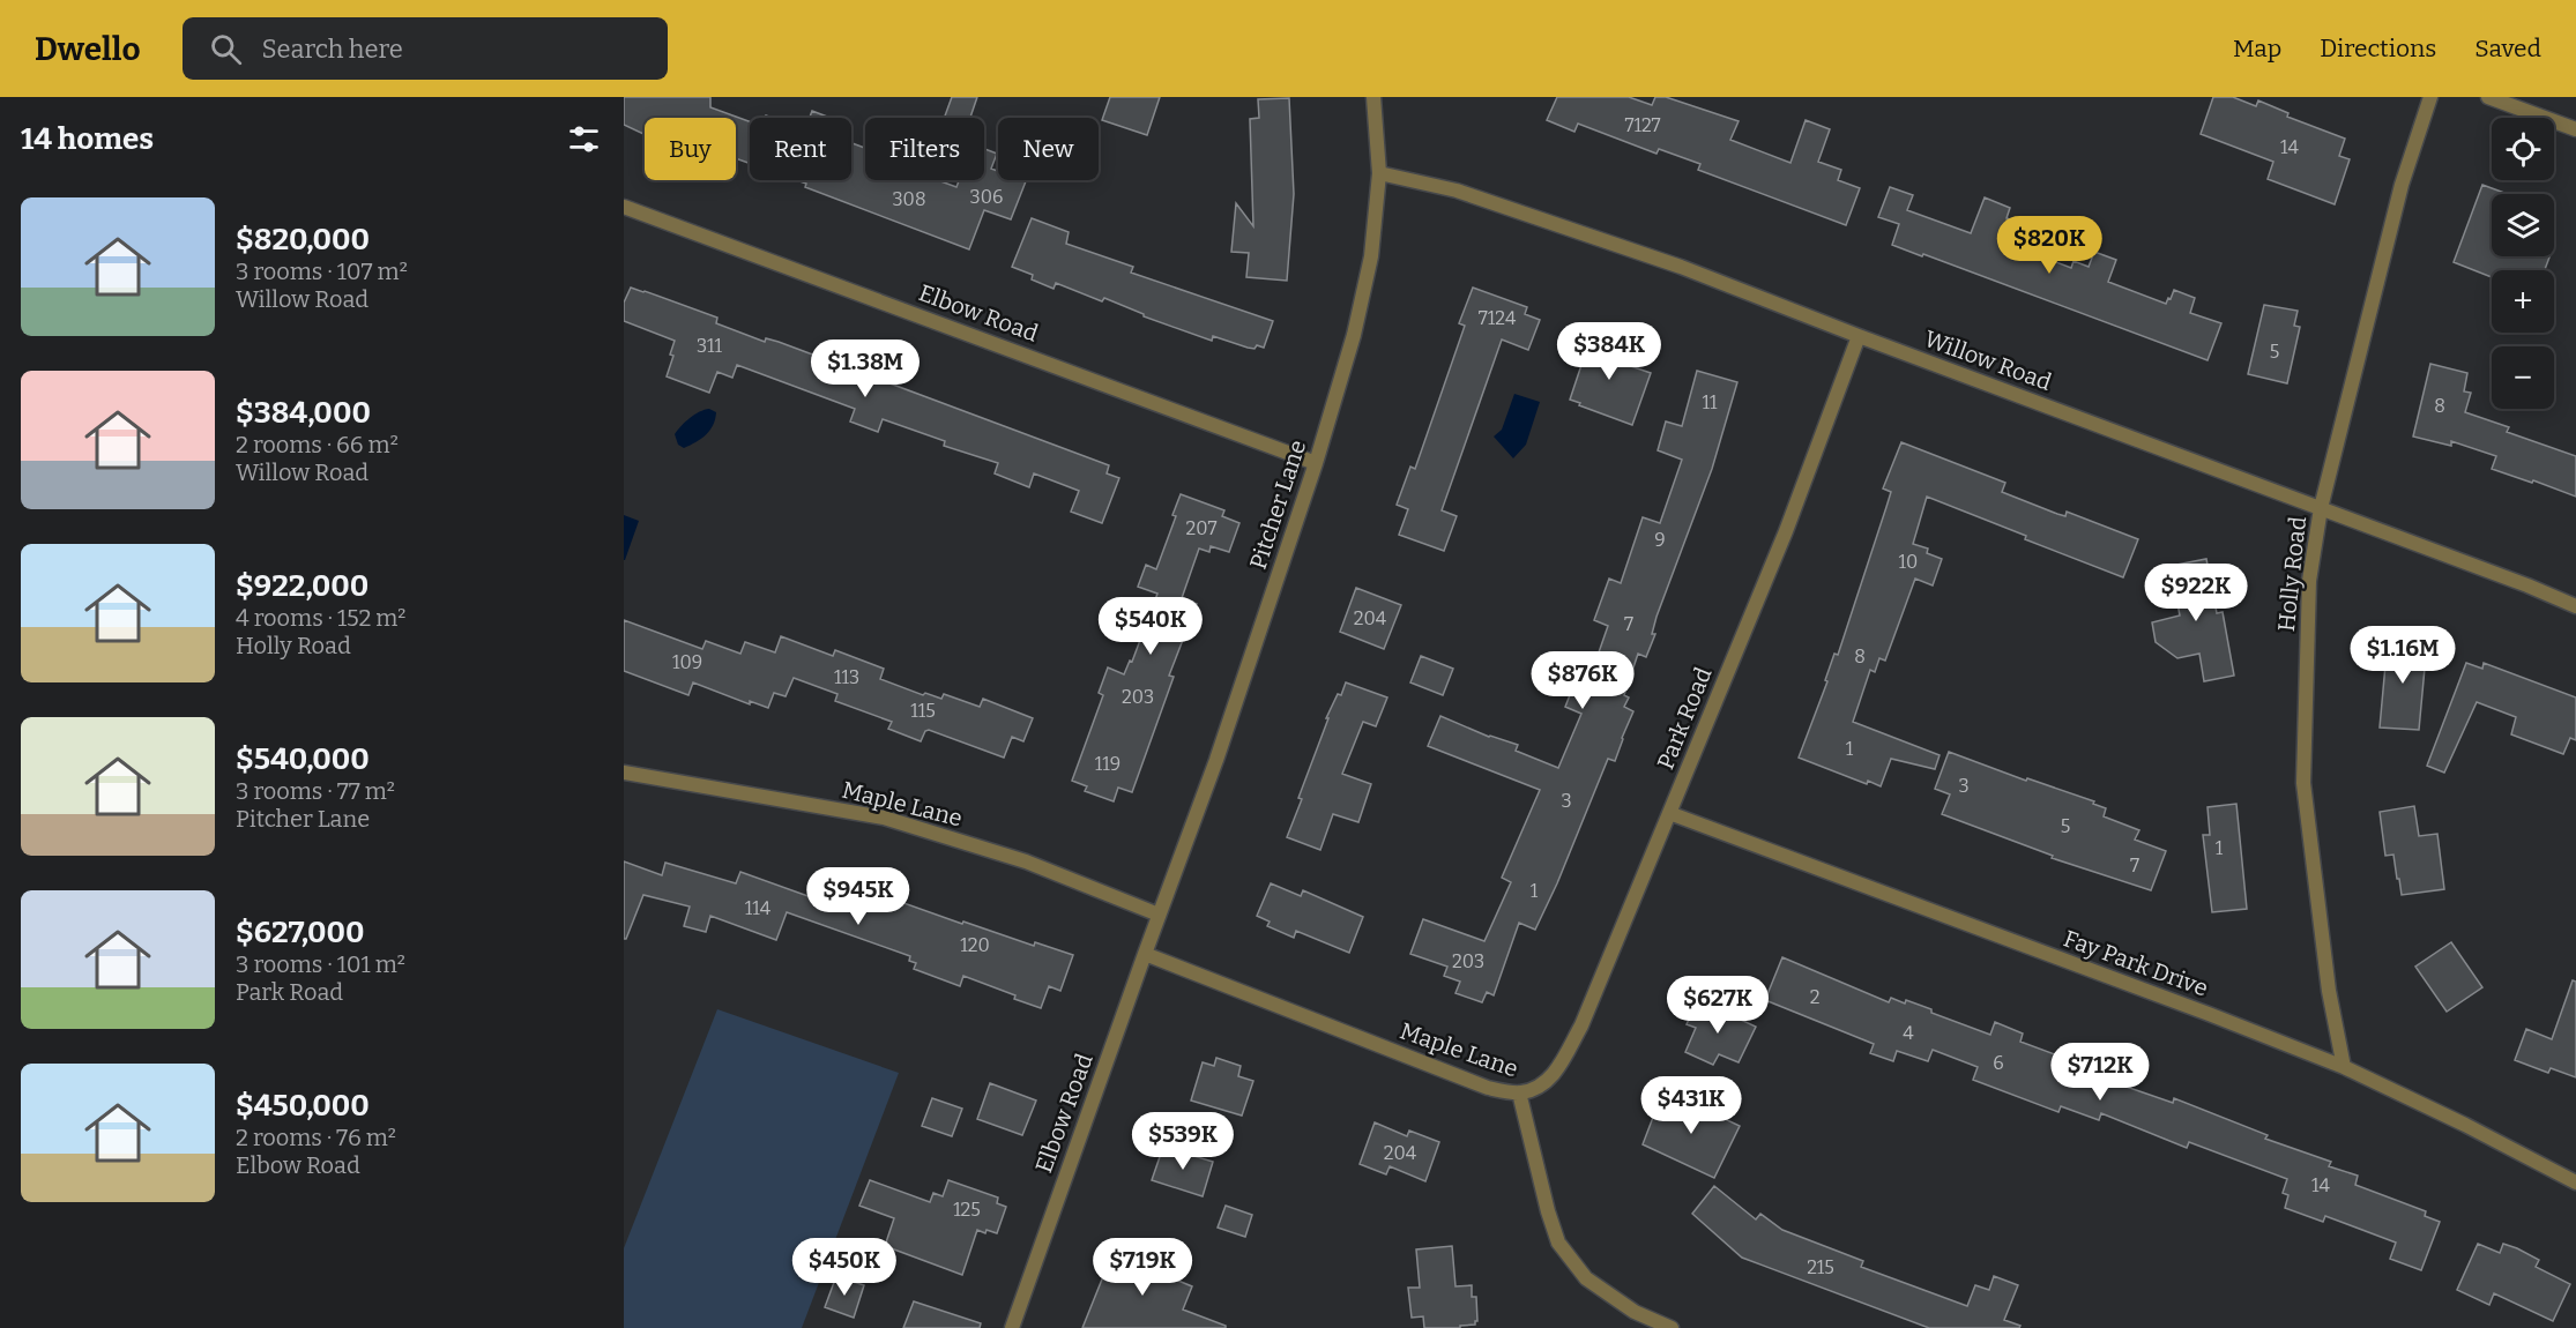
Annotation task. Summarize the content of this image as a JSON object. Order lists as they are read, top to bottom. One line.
{"streets":{"street":["Elbow Road","Willow Road","Pitcher Lane","Holly Road","Park Road","Maple Lane","Fay Park Drive"]},"crossings":[["Elbow Road","Pitcher Lane"],["Elbow Road","Maple Lane"],["Willow Road","Pitcher Lane"],["Willow Road","Holly Road"],["Willow Road","Park Road"],["Pitcher Lane","Maple Lane"],["Holly Road","Fay Park Drive"],["Park Road","Maple Lane"],["Park Road","Fay Park Drive"]],"house_numbers":["7127","14","306","308","7124","311","5","11","8","207","9","10","204","7","8","109","113","203","115","1","119","3","3","5","1","7","1","114","120","203","2","4","6","204","14","125","215"],"page":{"header":"Dwello","search":"Search here","nav":["Map","Directions","Saved"],"heading":"14 homes","map_buttons":["+","−"],"chip":["Buy","Rent","Filters","New"],"list":[{"name":"$820,000","note":"3 rooms · 107 m² · Willow Road"},{"name":"$384,000","note":"2 rooms · 66 m² · Willow Road"},{"name":"$922,000","note":"4 rooms · 152 m² · Holly Road"},{"name":"$540,000","note":"3 rooms · 77 m² · Pitcher Lane"},{"name":"$627,000","note":"3 rooms · 101 m² · Park Road"},{"name":"$450,000","note":"2 rooms · 76 m² · Elbow Road"}],"price":["$820K","$384K","$1.38M","$922K","$540K","$1.16M","$876K","$945K","$627K","$712K","$431K","$539K","$450K","$719K"]}}
